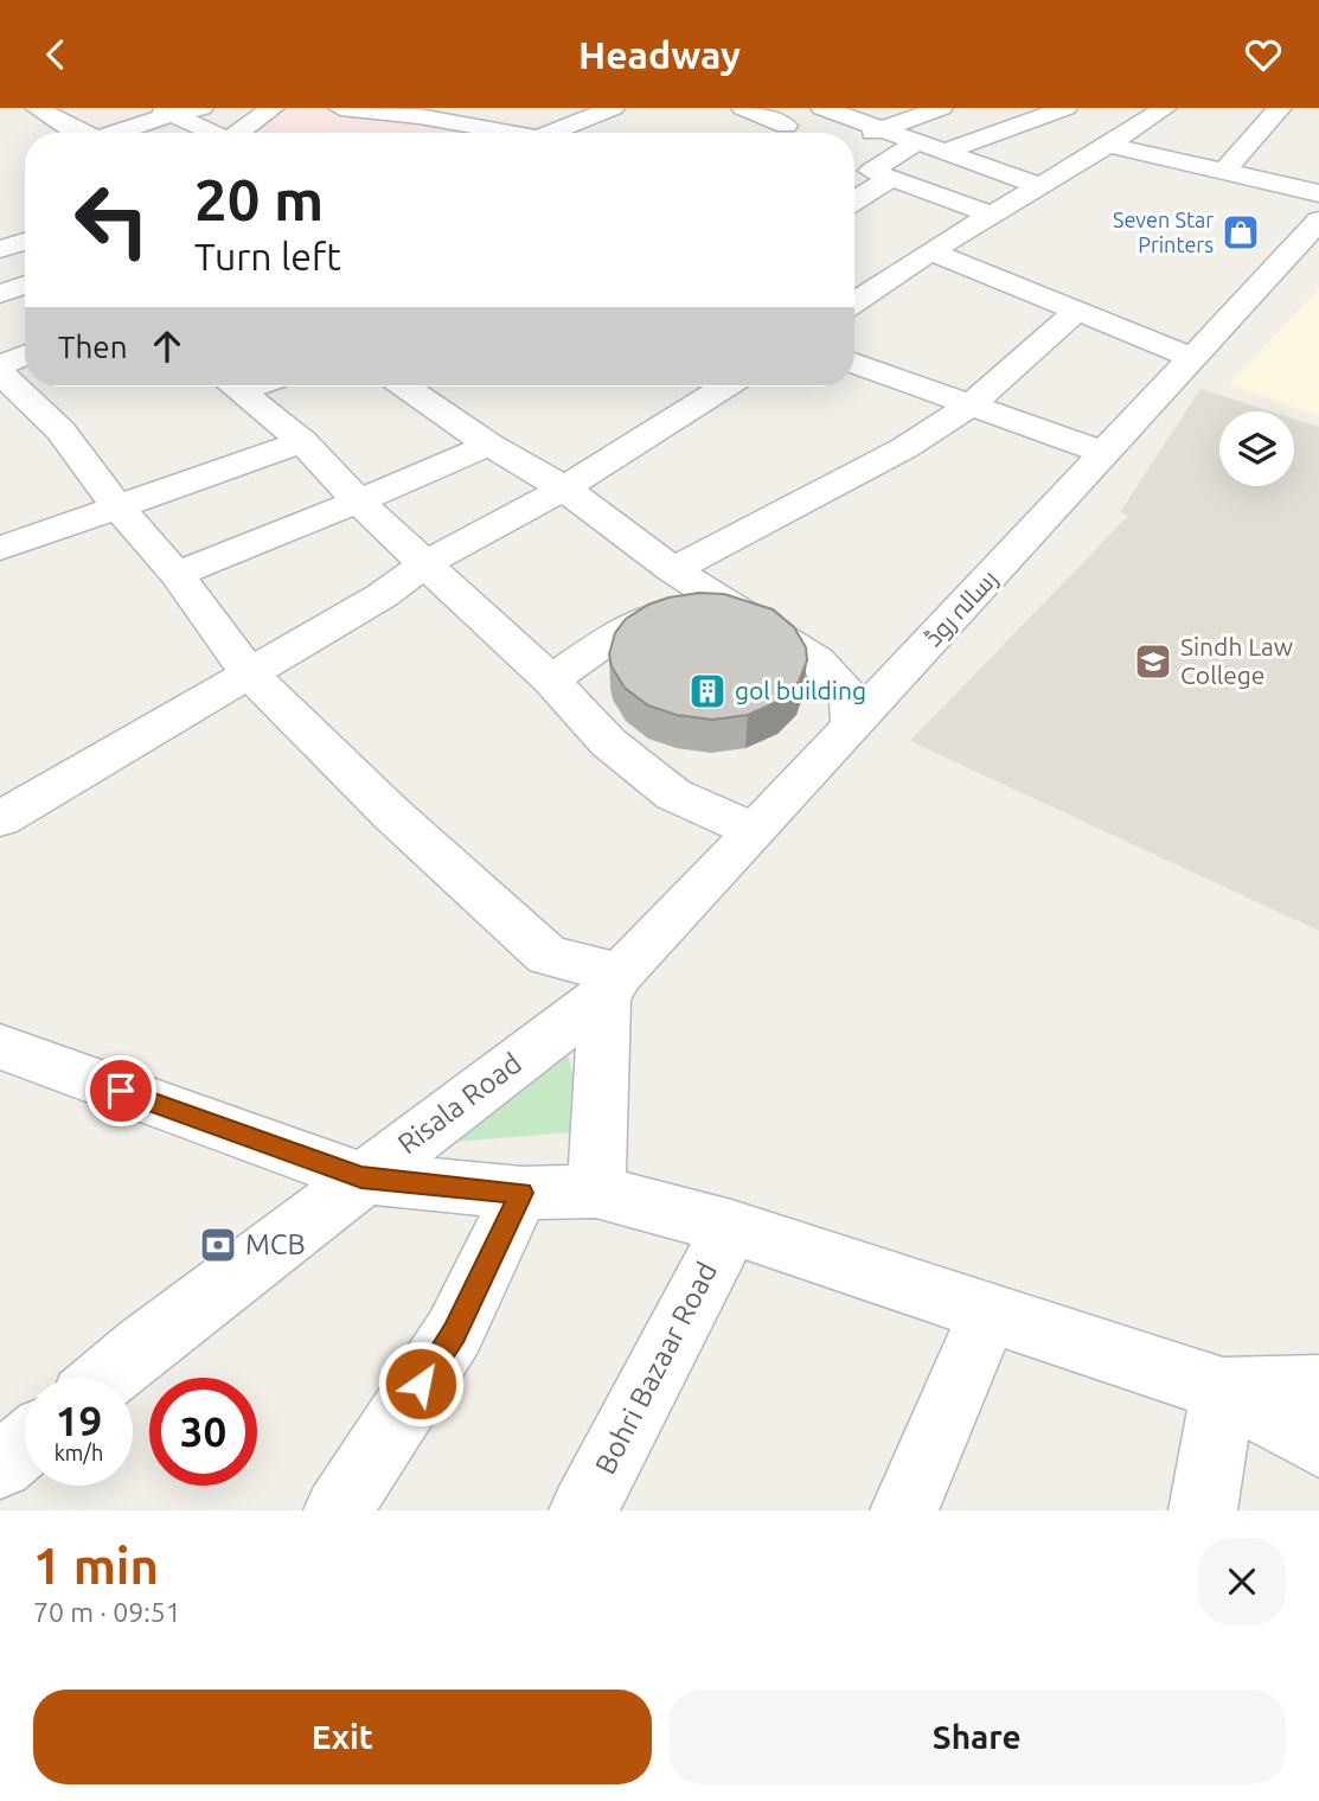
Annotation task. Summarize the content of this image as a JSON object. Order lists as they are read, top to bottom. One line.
{"streets":{"street":["رسالہ روڈ","Risala Road","Bohri Bazaar Road"]},"crossings":[["رسالہ روڈ","Risala Road"]],"places":{"shop":["Seven Star Printers"],"school or university":["Sindh Law College"],"building":["gol building"],"bank":["MCB"]},"page":{"header":"Headway","turn":["20 m","Turn left"],"then":"Then","speed":"19 km/h","limit":"30","heading":["1 min","70 m · 09:51"],"buttons":["Exit","Share"]}}
